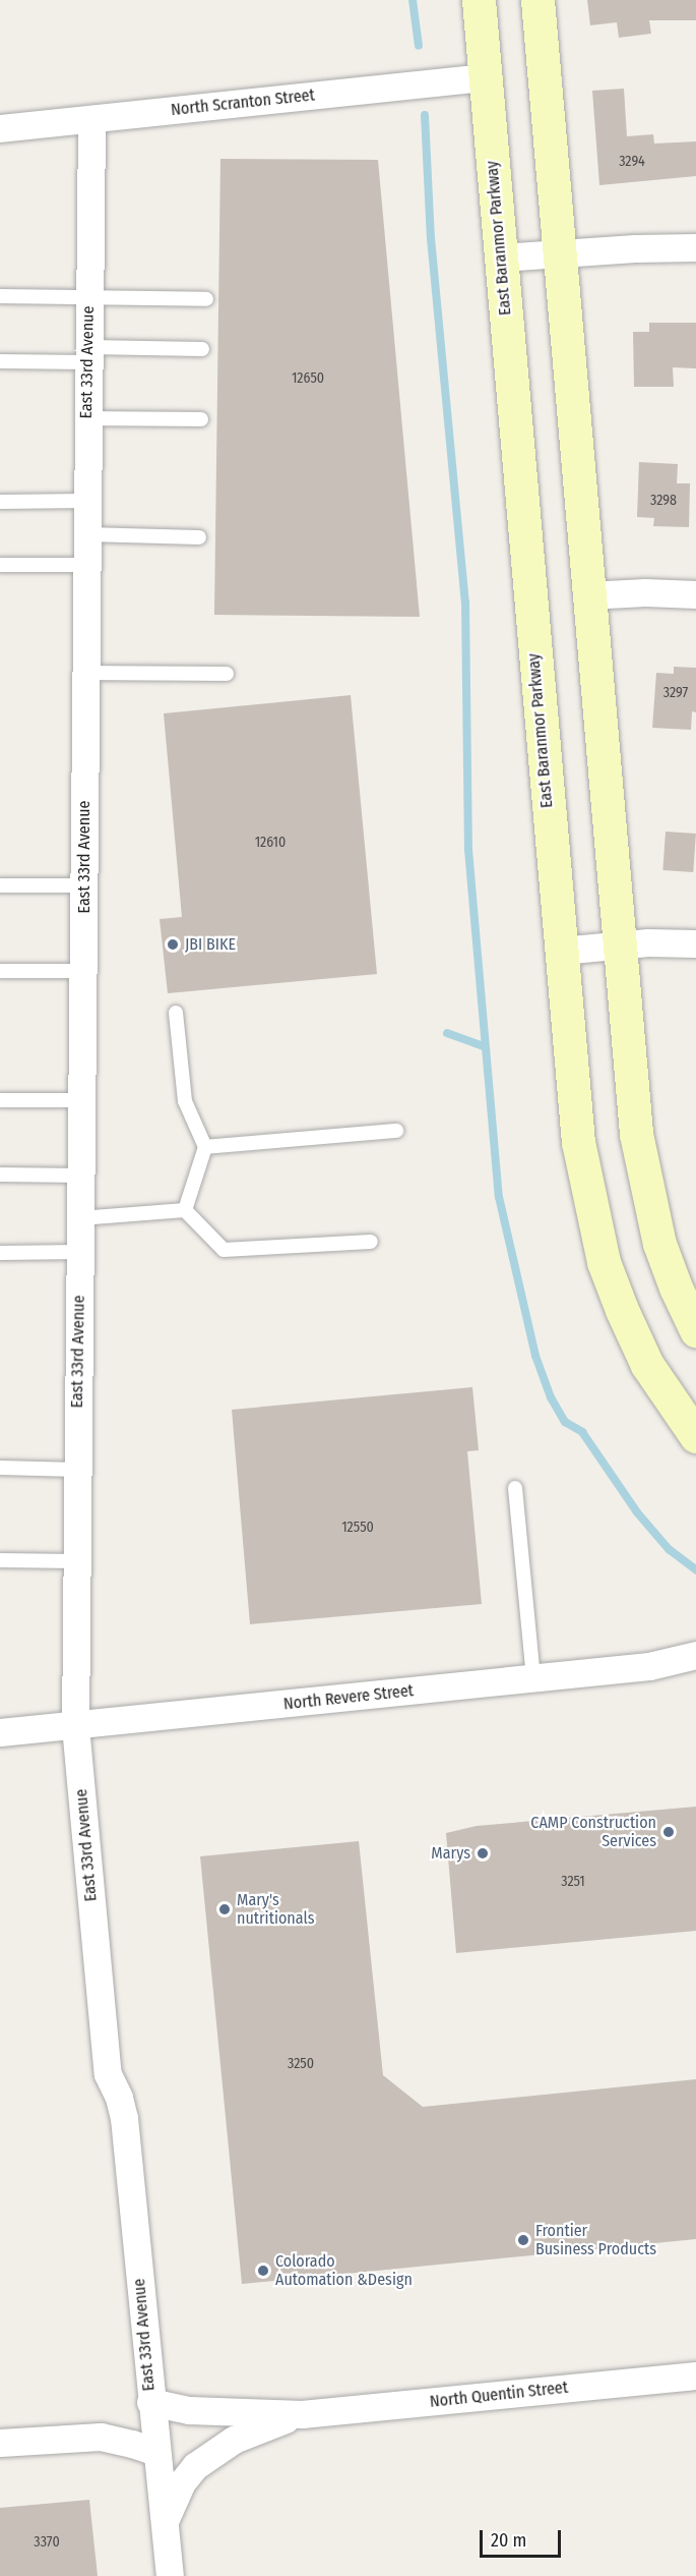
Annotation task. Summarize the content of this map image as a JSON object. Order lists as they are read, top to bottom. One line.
{"streets":{"street":["North Scranton Street","East Baranmor Parkway","East 33rd Avenue","North Revere Street","North Quentin Street"]},"crossings":[["North Scranton Street","East Baranmor Parkway"],["North Scranton Street","East 33rd Avenue"],["East 33rd Avenue","North Revere Street"],["East 33rd Avenue","North Quentin Street"]],"places":["JBI BIKE","CAMP Construction Services","Marys","Mary's nutritionals","Frontier Business Products","Colorado Automation &Design"],"house_numbers":["3294","12650","3298","3297","12610","12550","3251","3250","3370"],"scale_bar":"20 m"}
